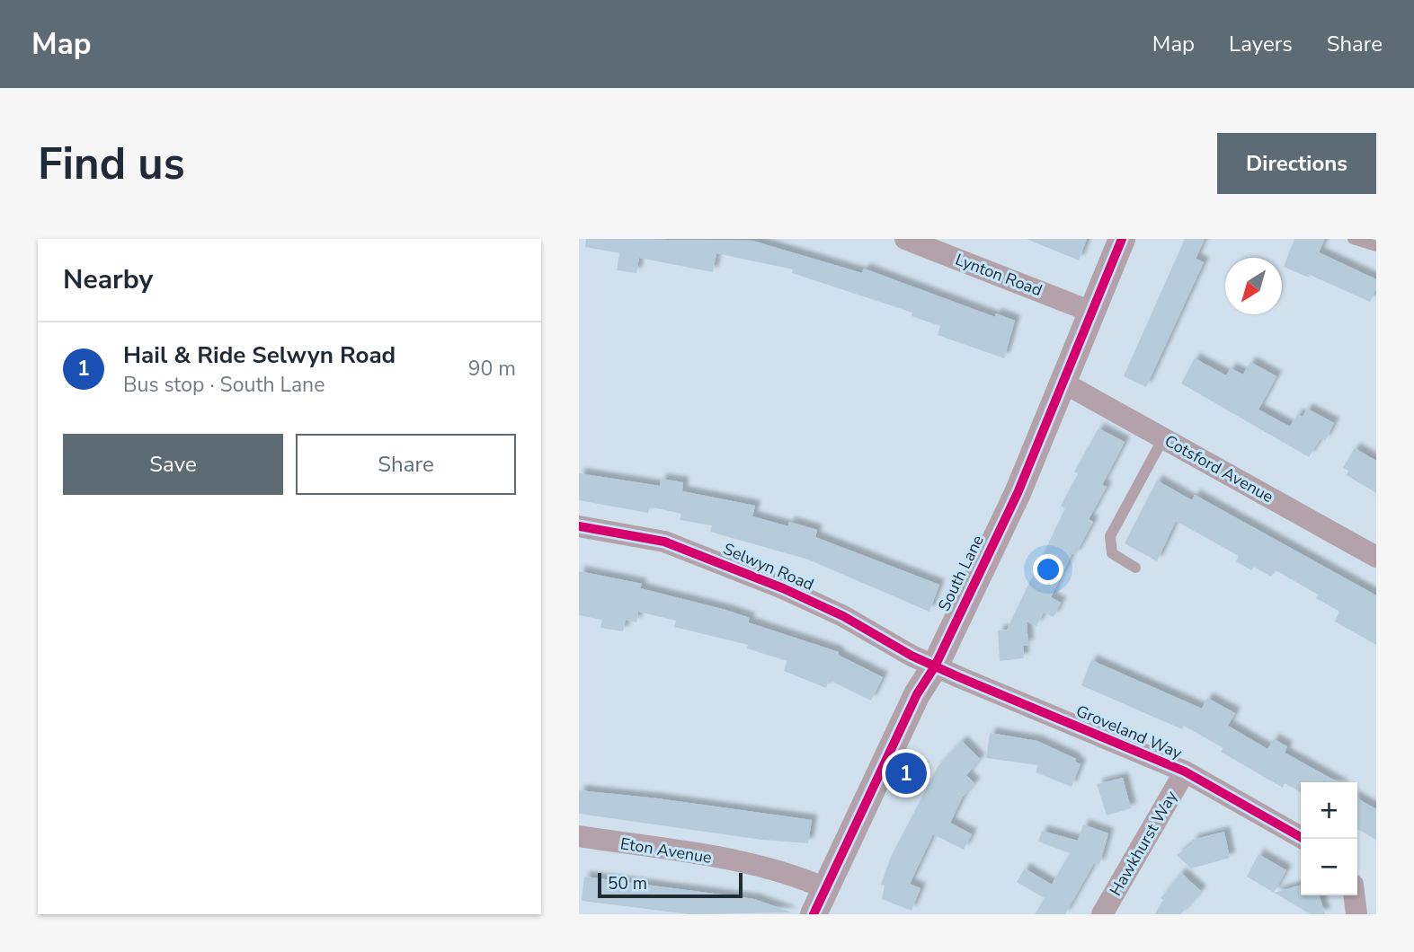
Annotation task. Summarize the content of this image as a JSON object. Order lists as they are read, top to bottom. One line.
{"streets":{"street":["Lynton Road","Cotsford Avenue","Selwyn Road","South Lane","Groveland Way","Hawkhurst Way","Eton Avenue"]},"crossings":[["Lynton Road","South Lane"],["Cotsford Avenue","South Lane"],["Selwyn Road","South Lane"],["Selwyn Road","Groveland Way"],["South Lane","Groveland Way"],["South Lane","Eton Avenue"],["Groveland Way","Hawkhurst Way"]],"scale_bar":"50 m","north":"bottom left","page":{"header":"Map","nav":["Map","Layers","Share"],"buttons":["Directions",["Save","Share"]],"title":"Find us","heading":"Nearby","list":[{"mark":"1","name":"Hail & Ride Selwyn Road","note":"Bus stop · South Lane","value":"90 m"}],"pins":"1","map_buttons":["+","−"],"scale":"50 m"}}
